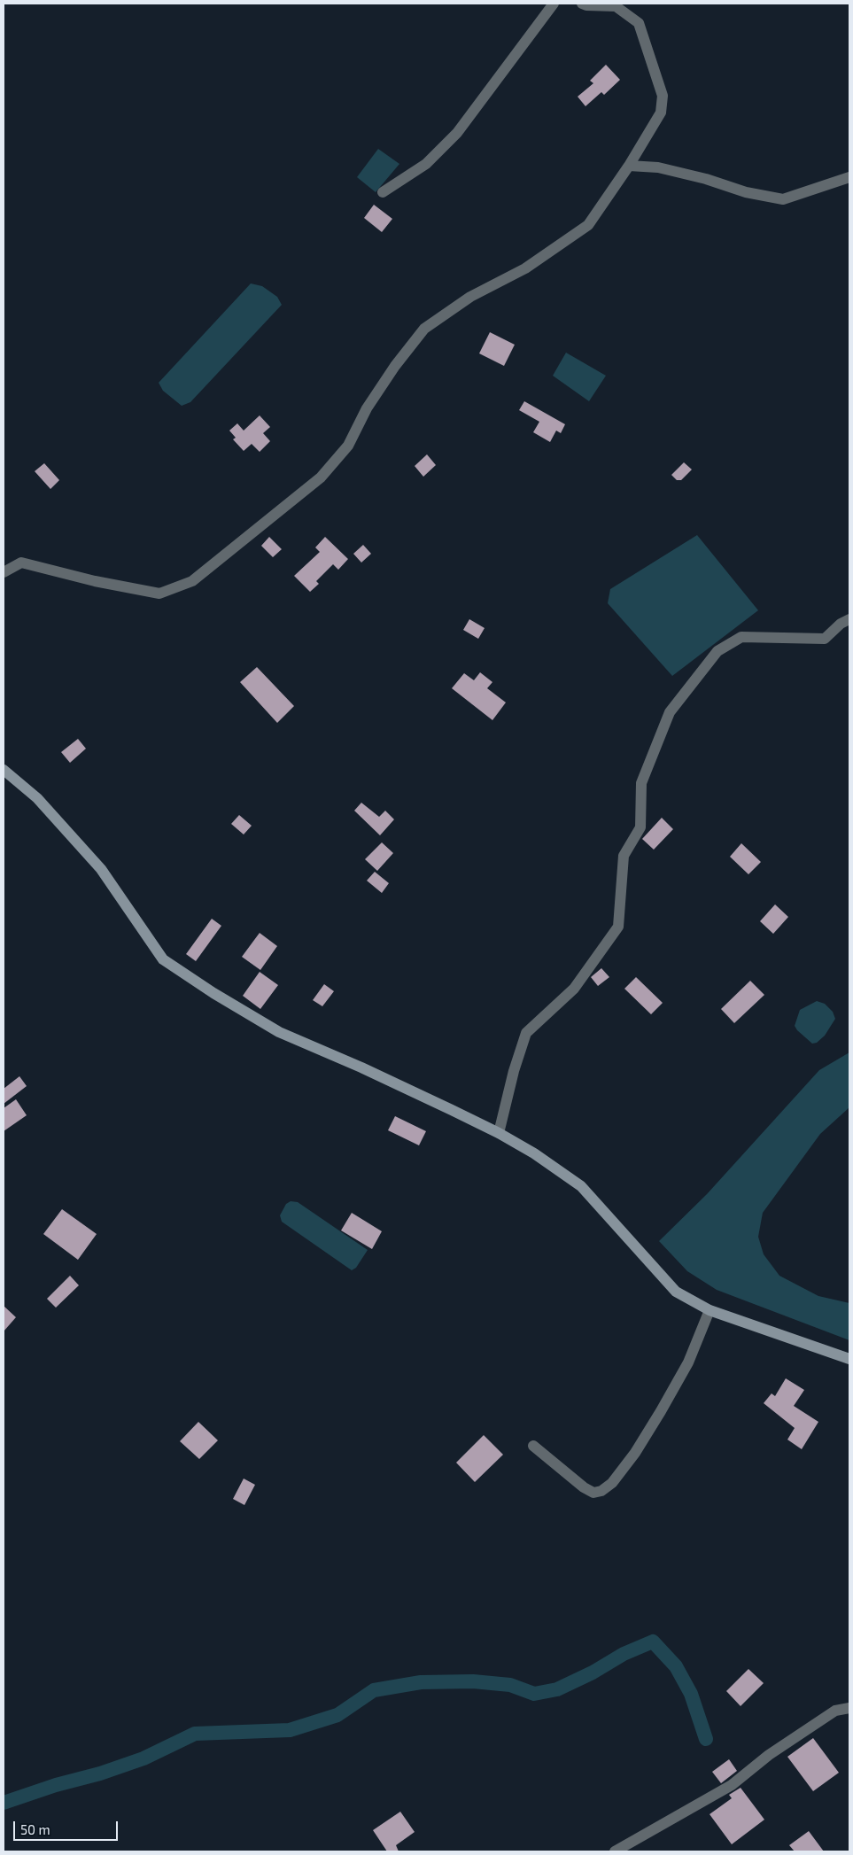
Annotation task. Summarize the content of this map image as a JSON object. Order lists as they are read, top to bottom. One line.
{"scale_bar":"50 m"}
